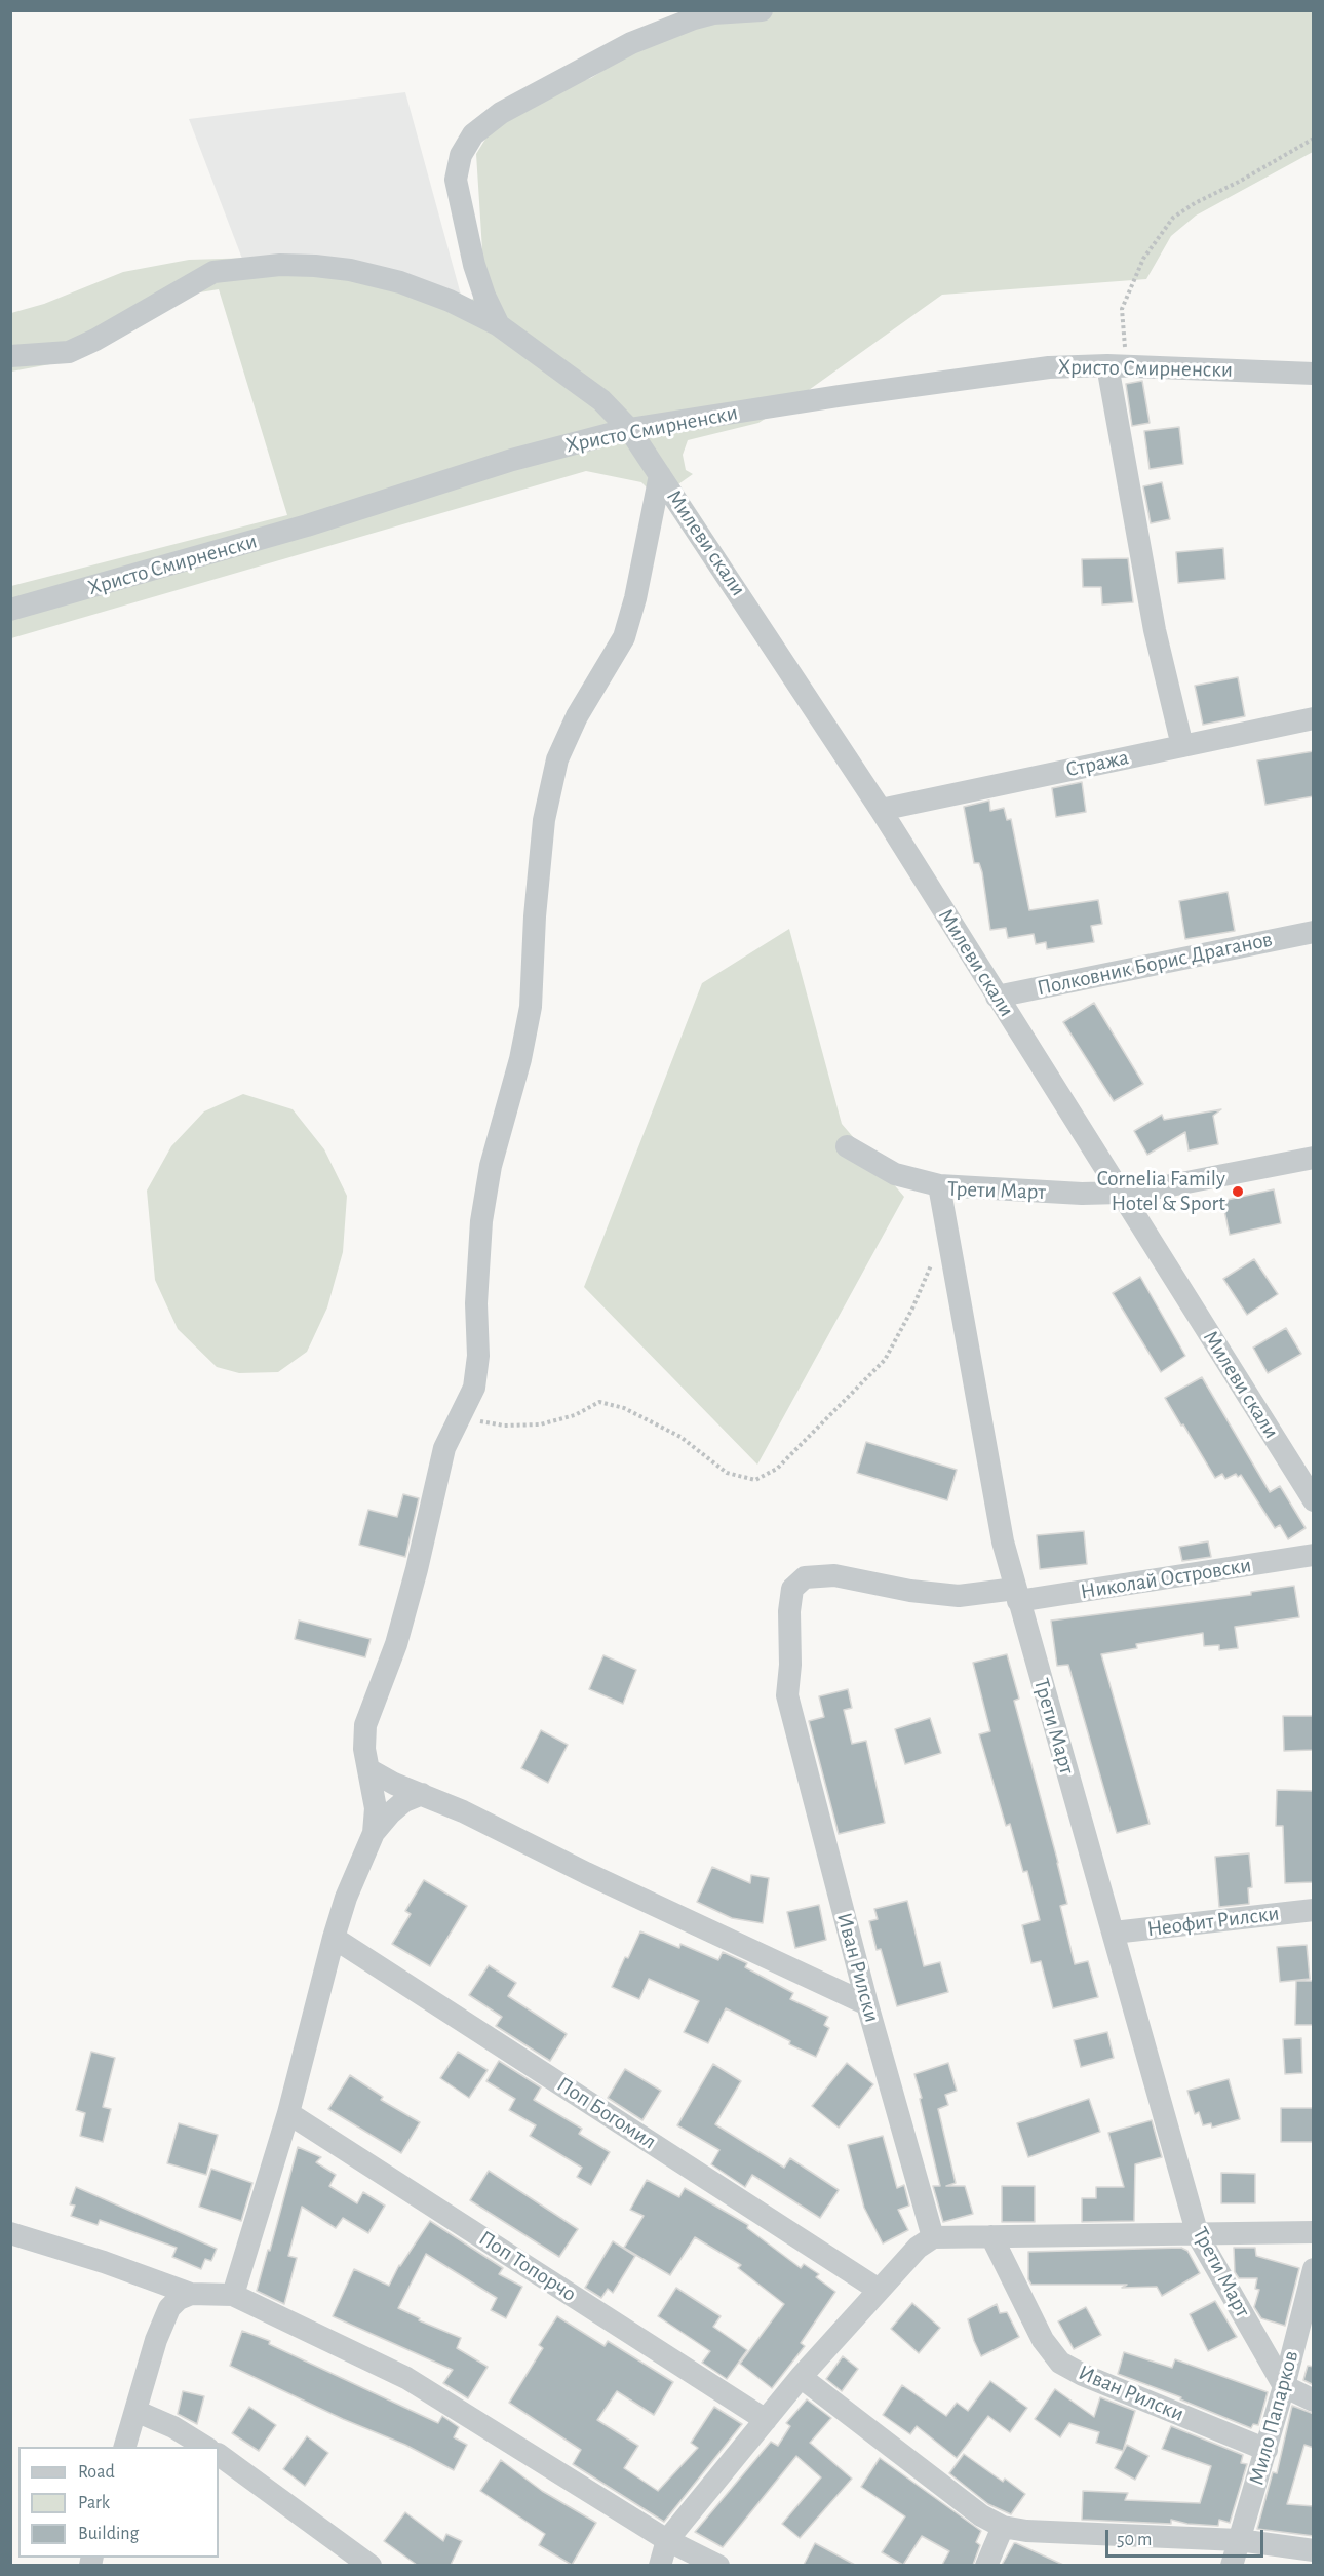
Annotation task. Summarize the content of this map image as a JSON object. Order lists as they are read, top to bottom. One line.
{"streets":{"street":["Христо Смирненски","Милеви скали","Стража","Полковник Борис Драганов","Трети Март","Николай Островски","Неофит Рилски","Иван Рилски","Поп Богомил","Поп Топорчо","Мило Папарков"]},"crossings":[["Христо Смирненски","Милеви скали"],["Милеви скали","Стража"],["Милеви скали","Полковник Борис Драганов"],["Милеви скали","Трети Март"],["Трети Март","Николай Островски"],["Трети Март","Неофит Рилски"],["Трети Март","Мило Папарков"],["Николай Островски","Иван Рилски"],["Иван Рилски","Мило Папарков"]],"places":["Cornelia Family Hotel & Sport"],"legend":["Road","Park","Building"],"scale_bar":"50 m"}
